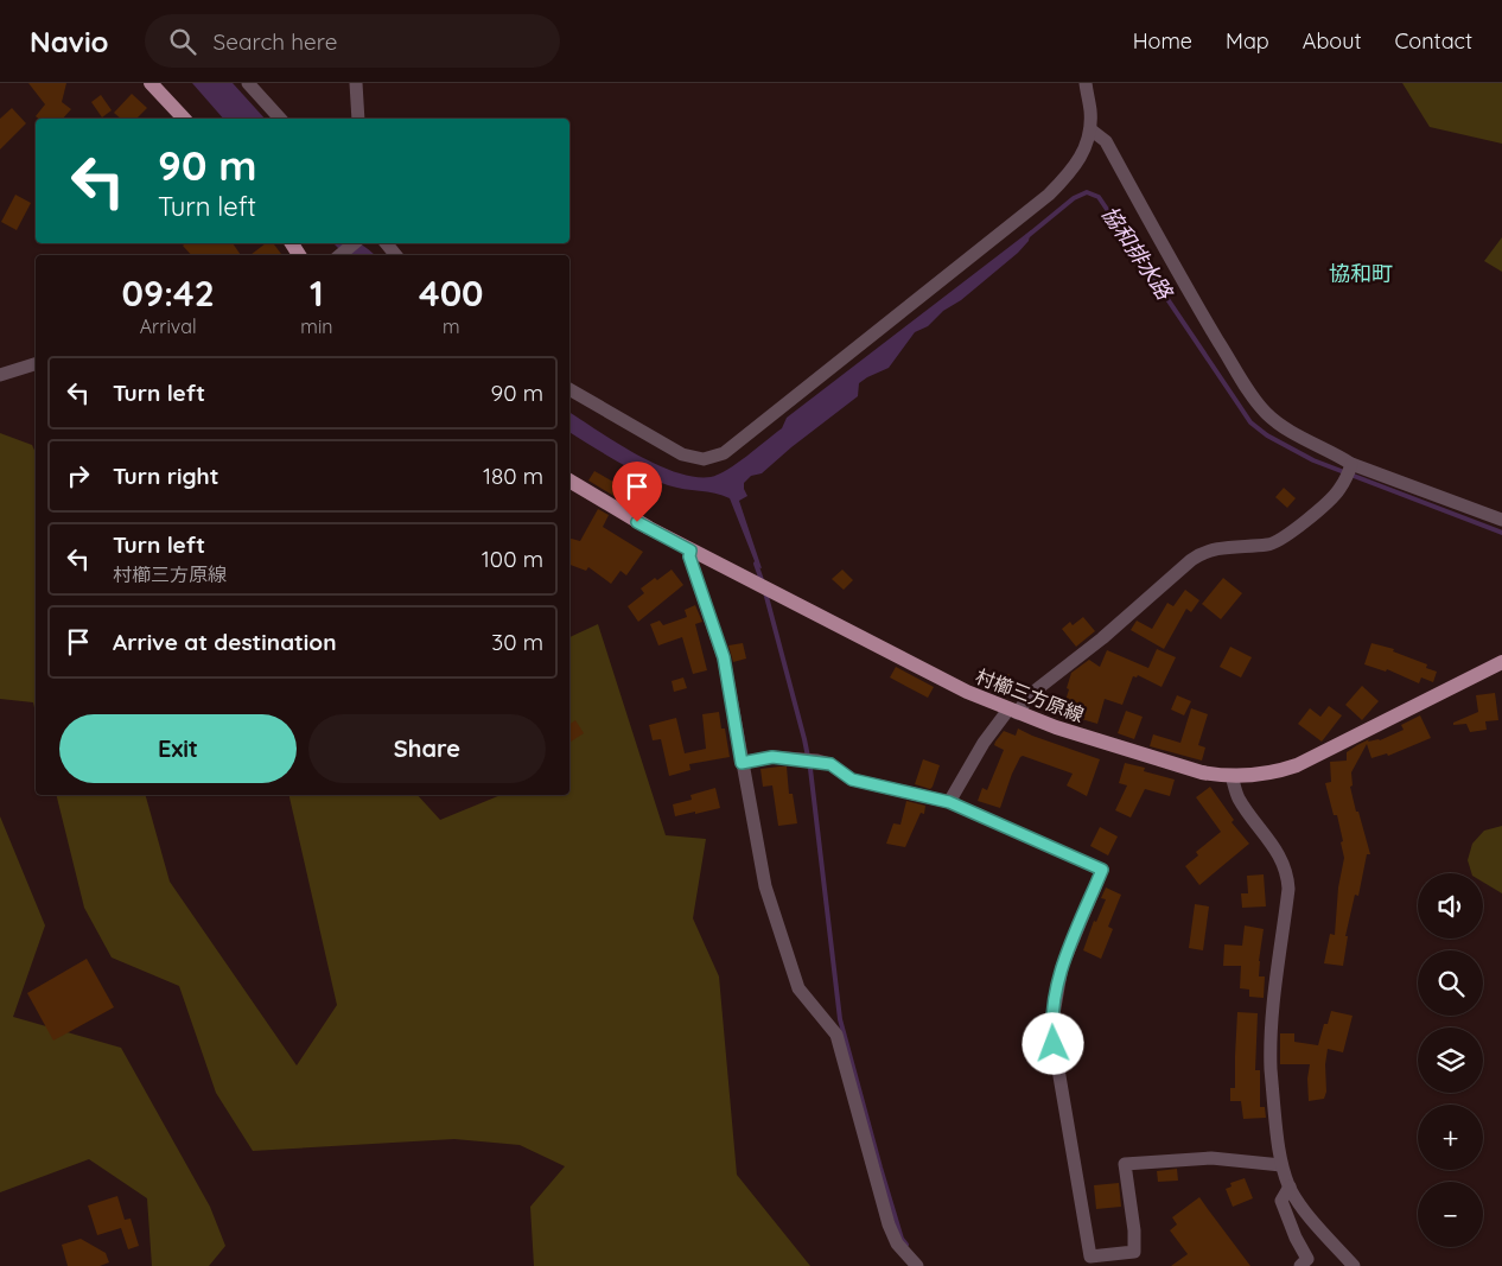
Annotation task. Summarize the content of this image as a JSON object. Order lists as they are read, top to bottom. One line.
{"streets":{"main road":["村櫛三方原線"]},"districts":["協和町"],"water":["協和排水路"],"page":{"header":"Navio","search":"Search here","nav":["Home","Map","About","Contact"],"turn":["90 m","Turn left"],"eta":["09:42","Arrival","1","min","400","m"],"list":[{"name":"Turn left","value":"90 m"},{"name":"Turn right","value":"180 m"},{"name":"Turn left","note":"村櫛三方原線","value":"100 m"},{"name":"Arrive at destination","value":"30 m"}],"buttons":["Exit","Share"],"map_buttons":["+","−"]}}
